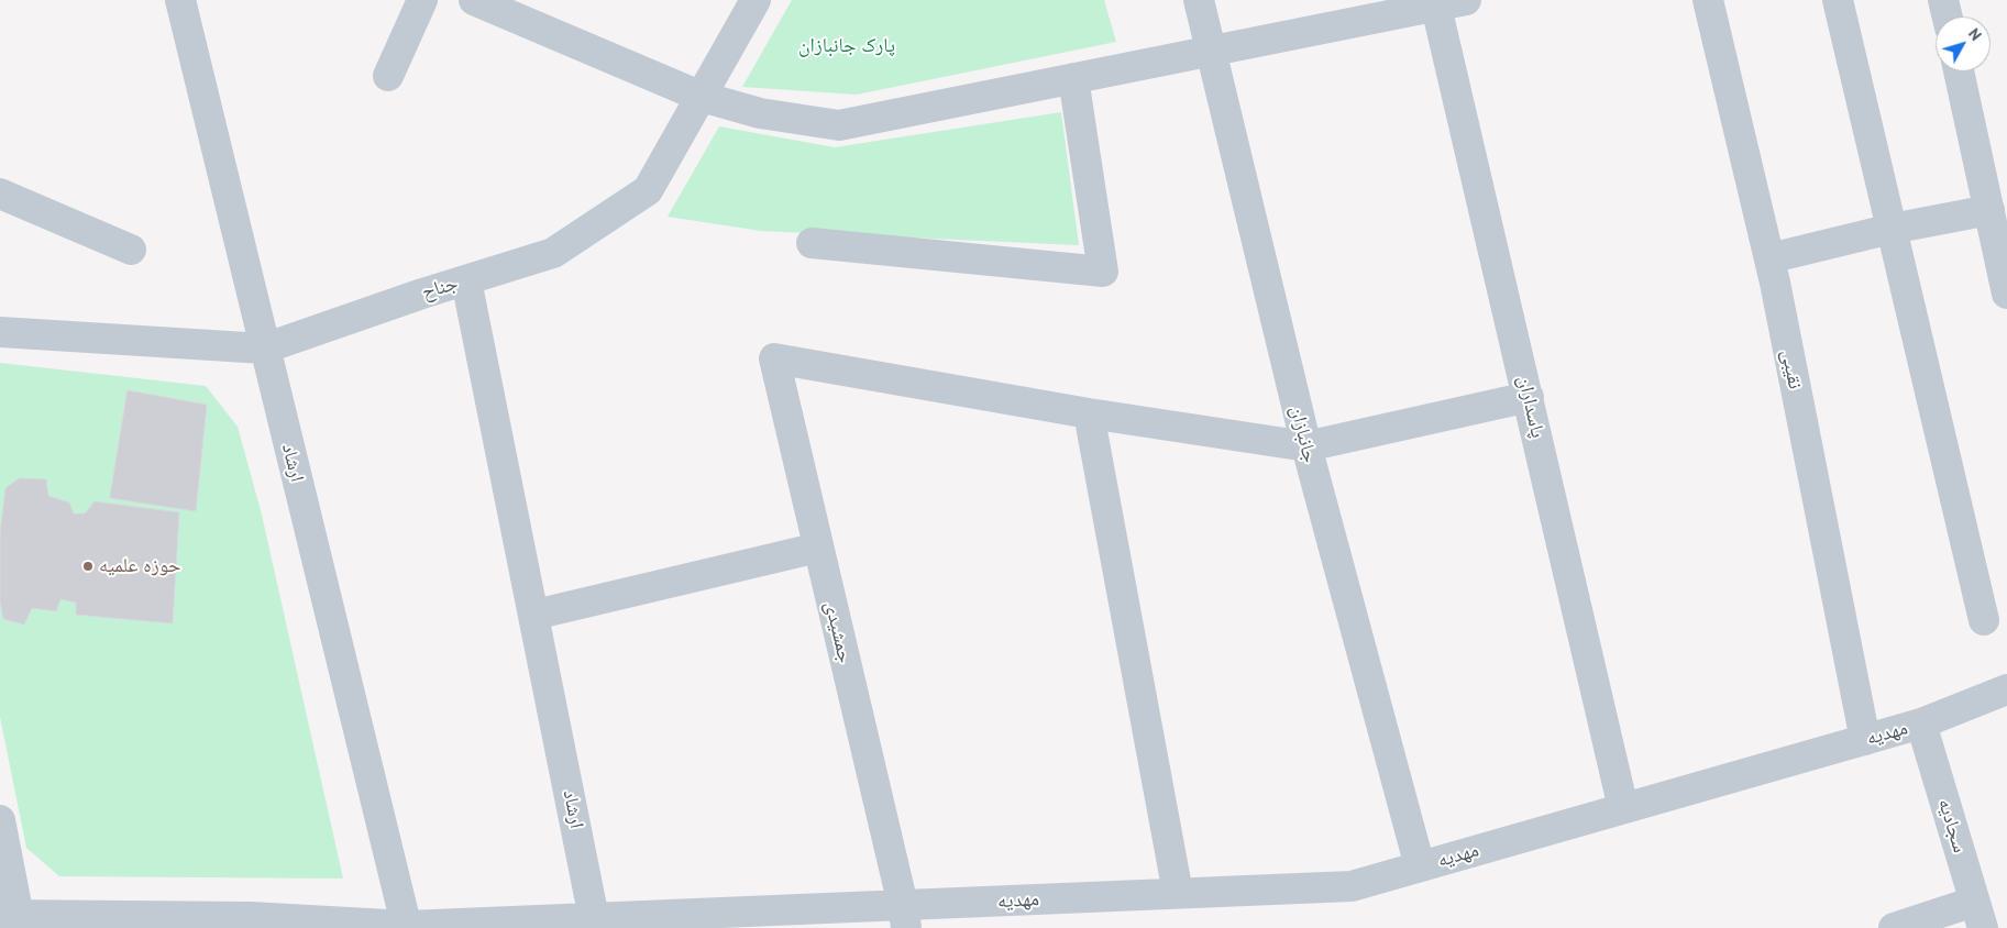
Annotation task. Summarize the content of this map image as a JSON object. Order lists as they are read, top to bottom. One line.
{"streets":{"street":["جناح","نقیبی","پاسداران","جانبازان","ارشاد","جمشیدی","مهدیه","سجادیه"]},"crossings":[["جناح","ارشاد"],["نقیبی","مهدیه"],["پاسداران","مهدیه"],["جانبازان","مهدیه"],["ارشاد","مهدیه"],["جمشیدی","مهدیه"],["مهدیه","سجادیه"]],"parks":["پارک جانبازان"],"places":["حوزه علمیه"],"north":"top right"}
